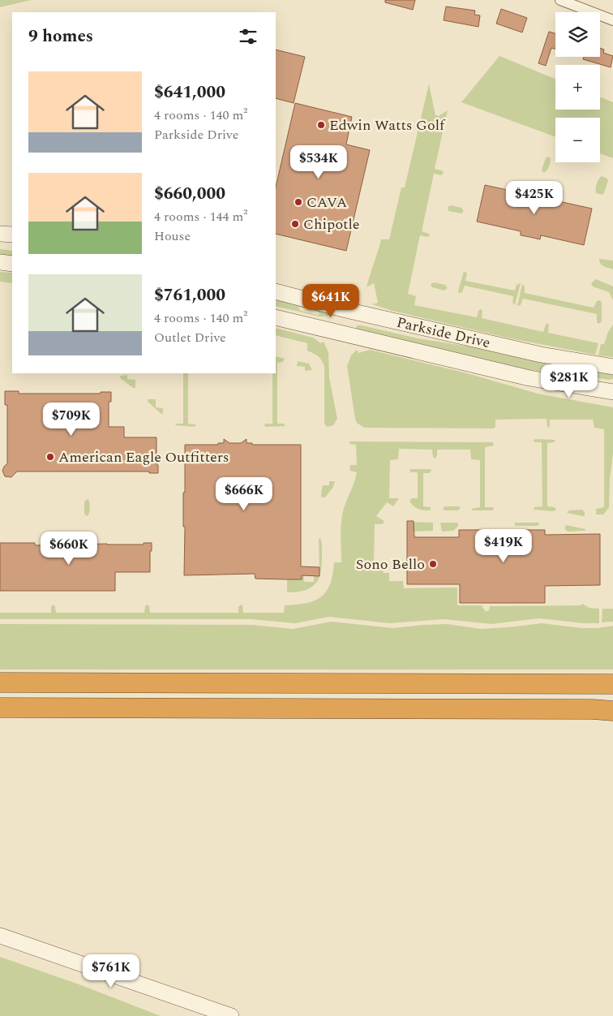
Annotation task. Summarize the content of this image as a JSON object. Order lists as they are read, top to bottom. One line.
{"streets":{"street":["Parkside Drive"]},"places":["Edwin Watts Golf","CAVA","Chipotle","American Eagle Outfitters","Sono Bello"],"page":{"map_buttons":["+","−"],"heading":"9 homes","list":[{"name":"$641,000","note":"4 rooms · 140 m² · Parkside Drive"},{"name":"$660,000","note":"4 rooms · 144 m² · House"},{"name":"$761,000","note":"4 rooms · 140 m² · Outlet Drive"}],"price":["$534K","$425K","$641K","$281K","$709K","$666K","$419K","$660K","$761K"]}}
